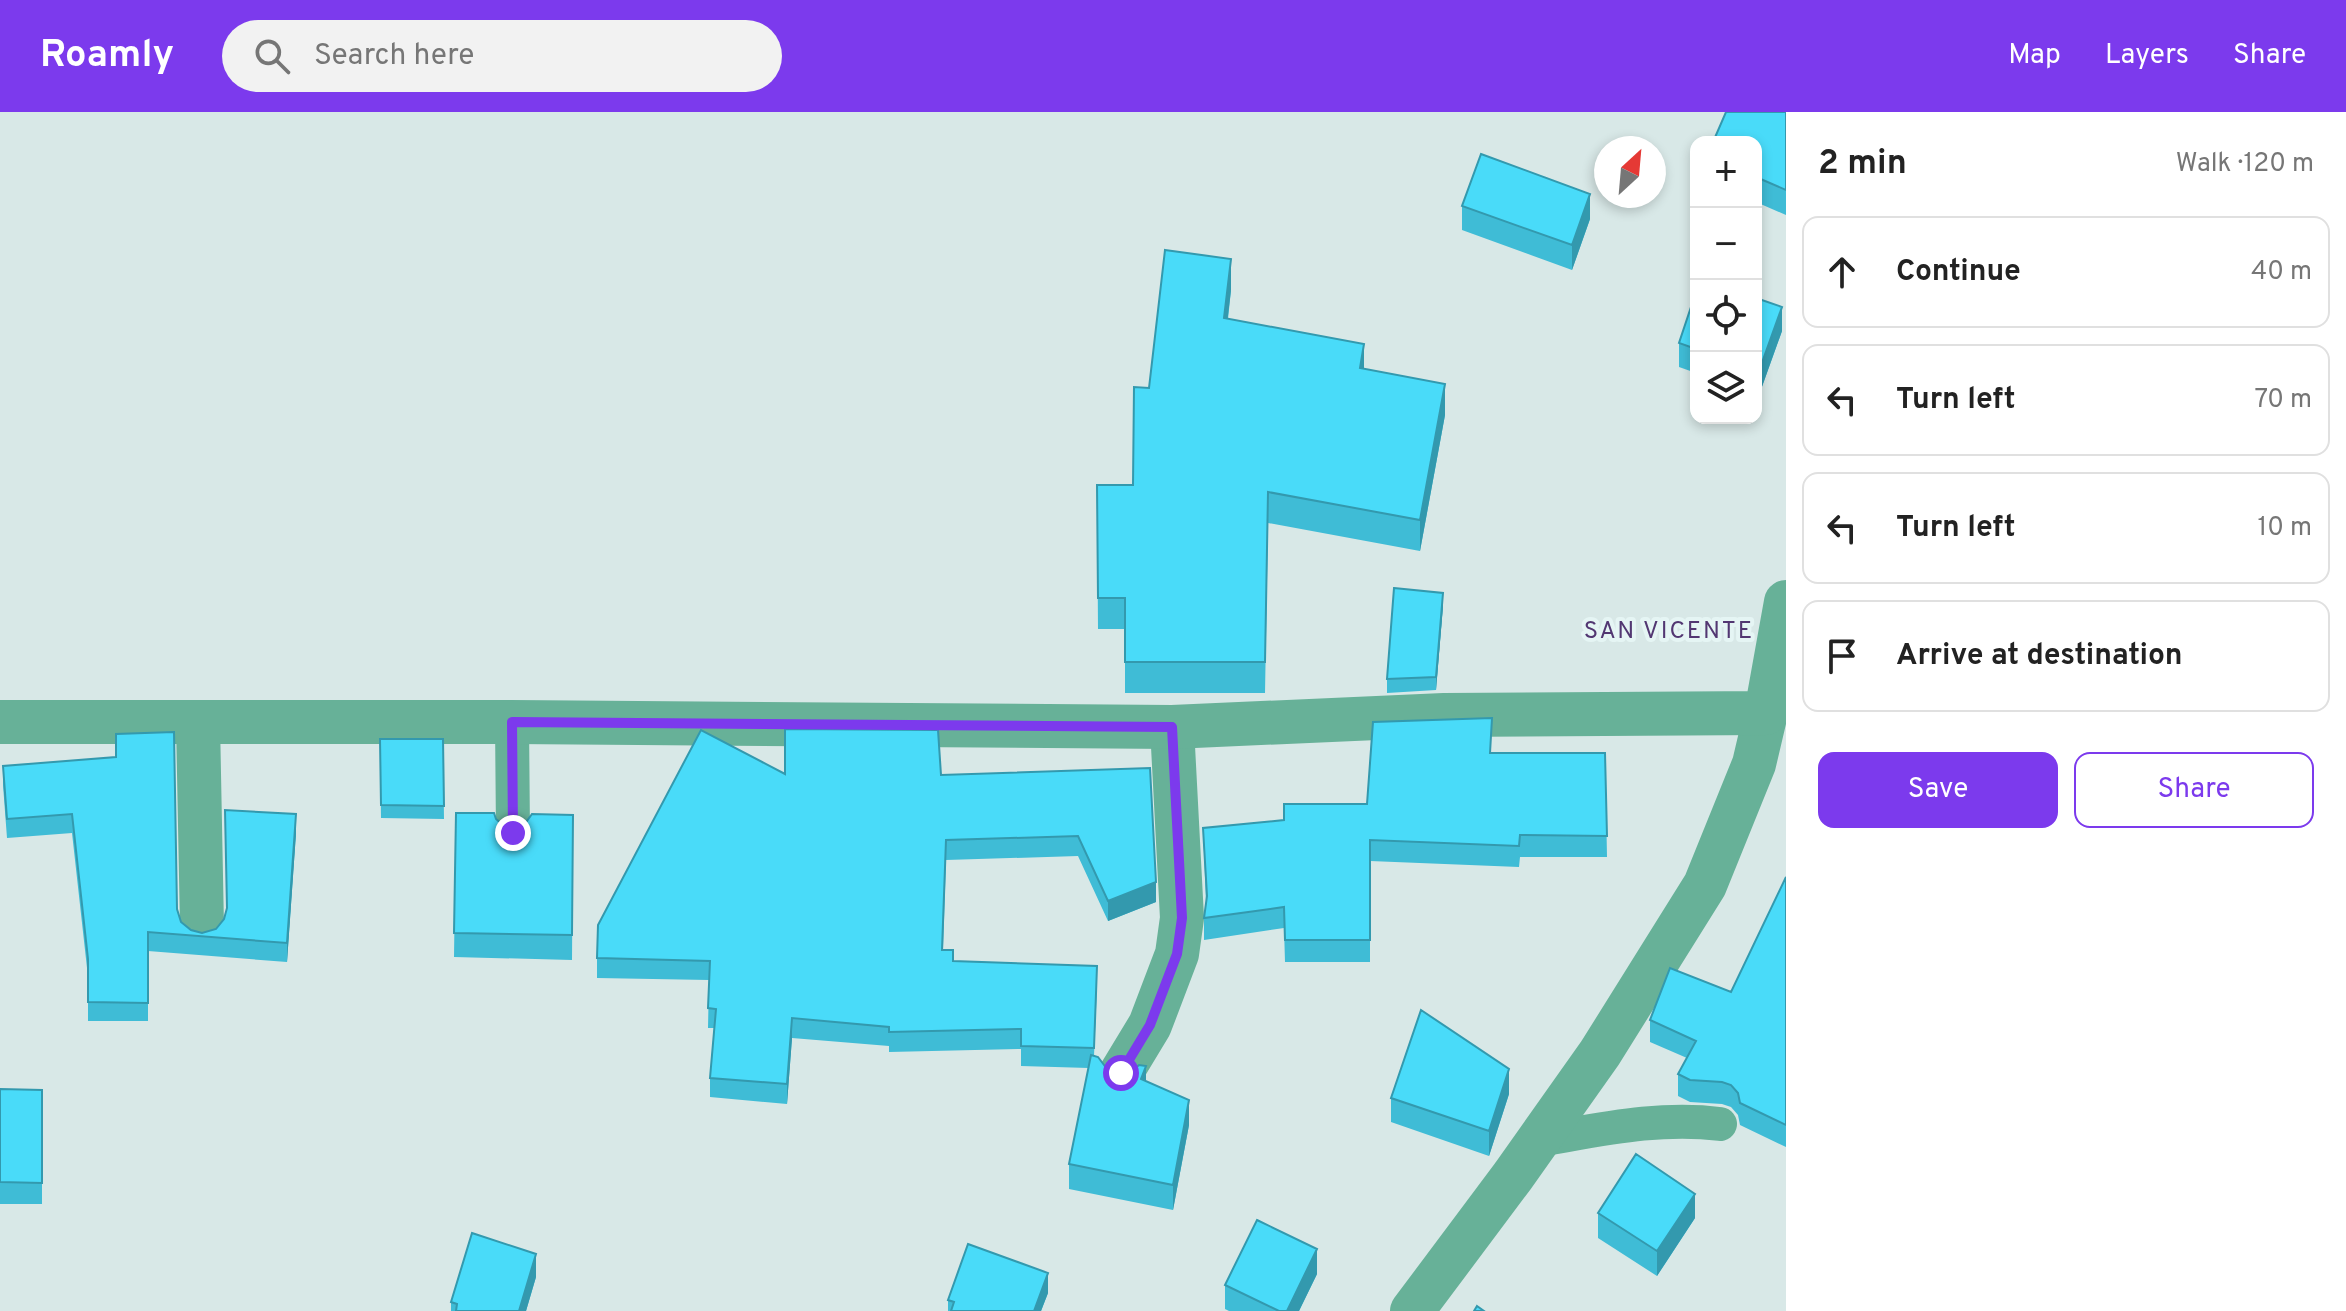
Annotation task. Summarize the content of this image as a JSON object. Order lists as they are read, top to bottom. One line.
{"districts":["SAN VICENTE"],"north":"top right","page":{"header":"Roamly","search":"Search here","nav":["Map","Layers","Share"],"heading":["2 min","Walk · 120 m"],"map_buttons":["+","−"],"list":[["Continue","40 m"],["Turn left","70 m"],["Turn left","10 m"],"Arrive at destination"],"buttons":["Save","Share"]}}
